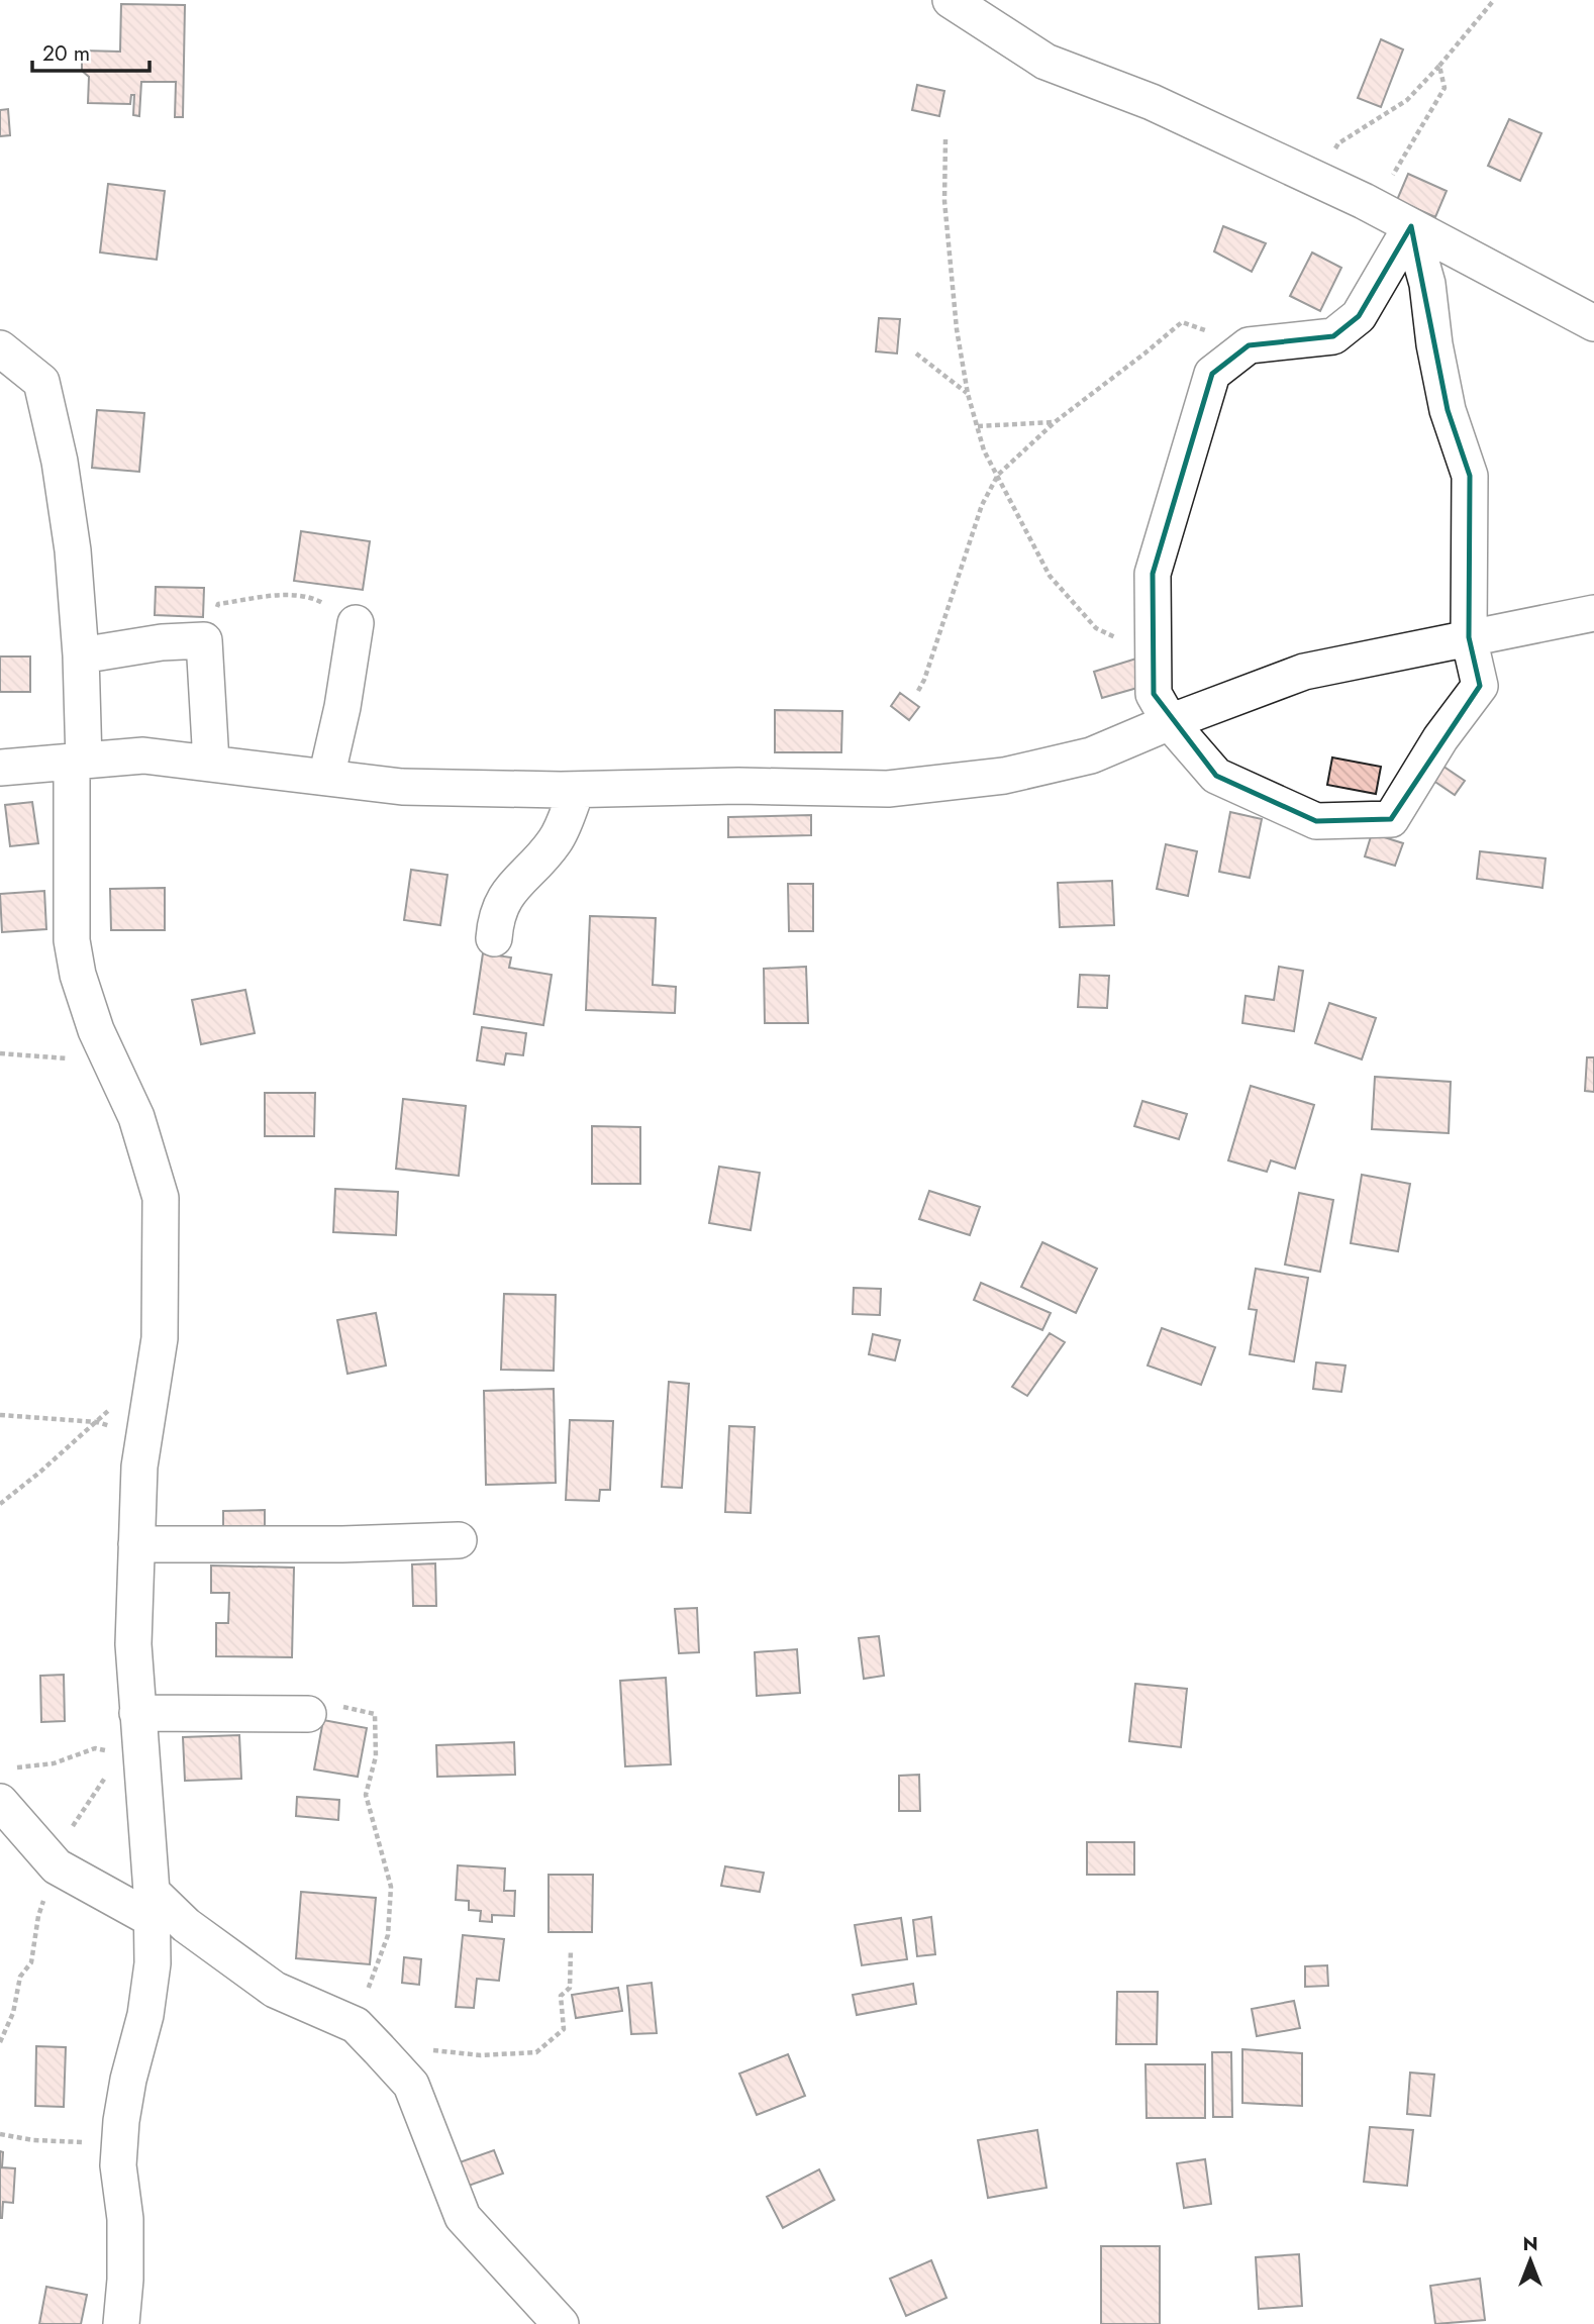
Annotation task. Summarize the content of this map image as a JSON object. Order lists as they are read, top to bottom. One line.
{"scale_bar":"20 m","north":"top"}
